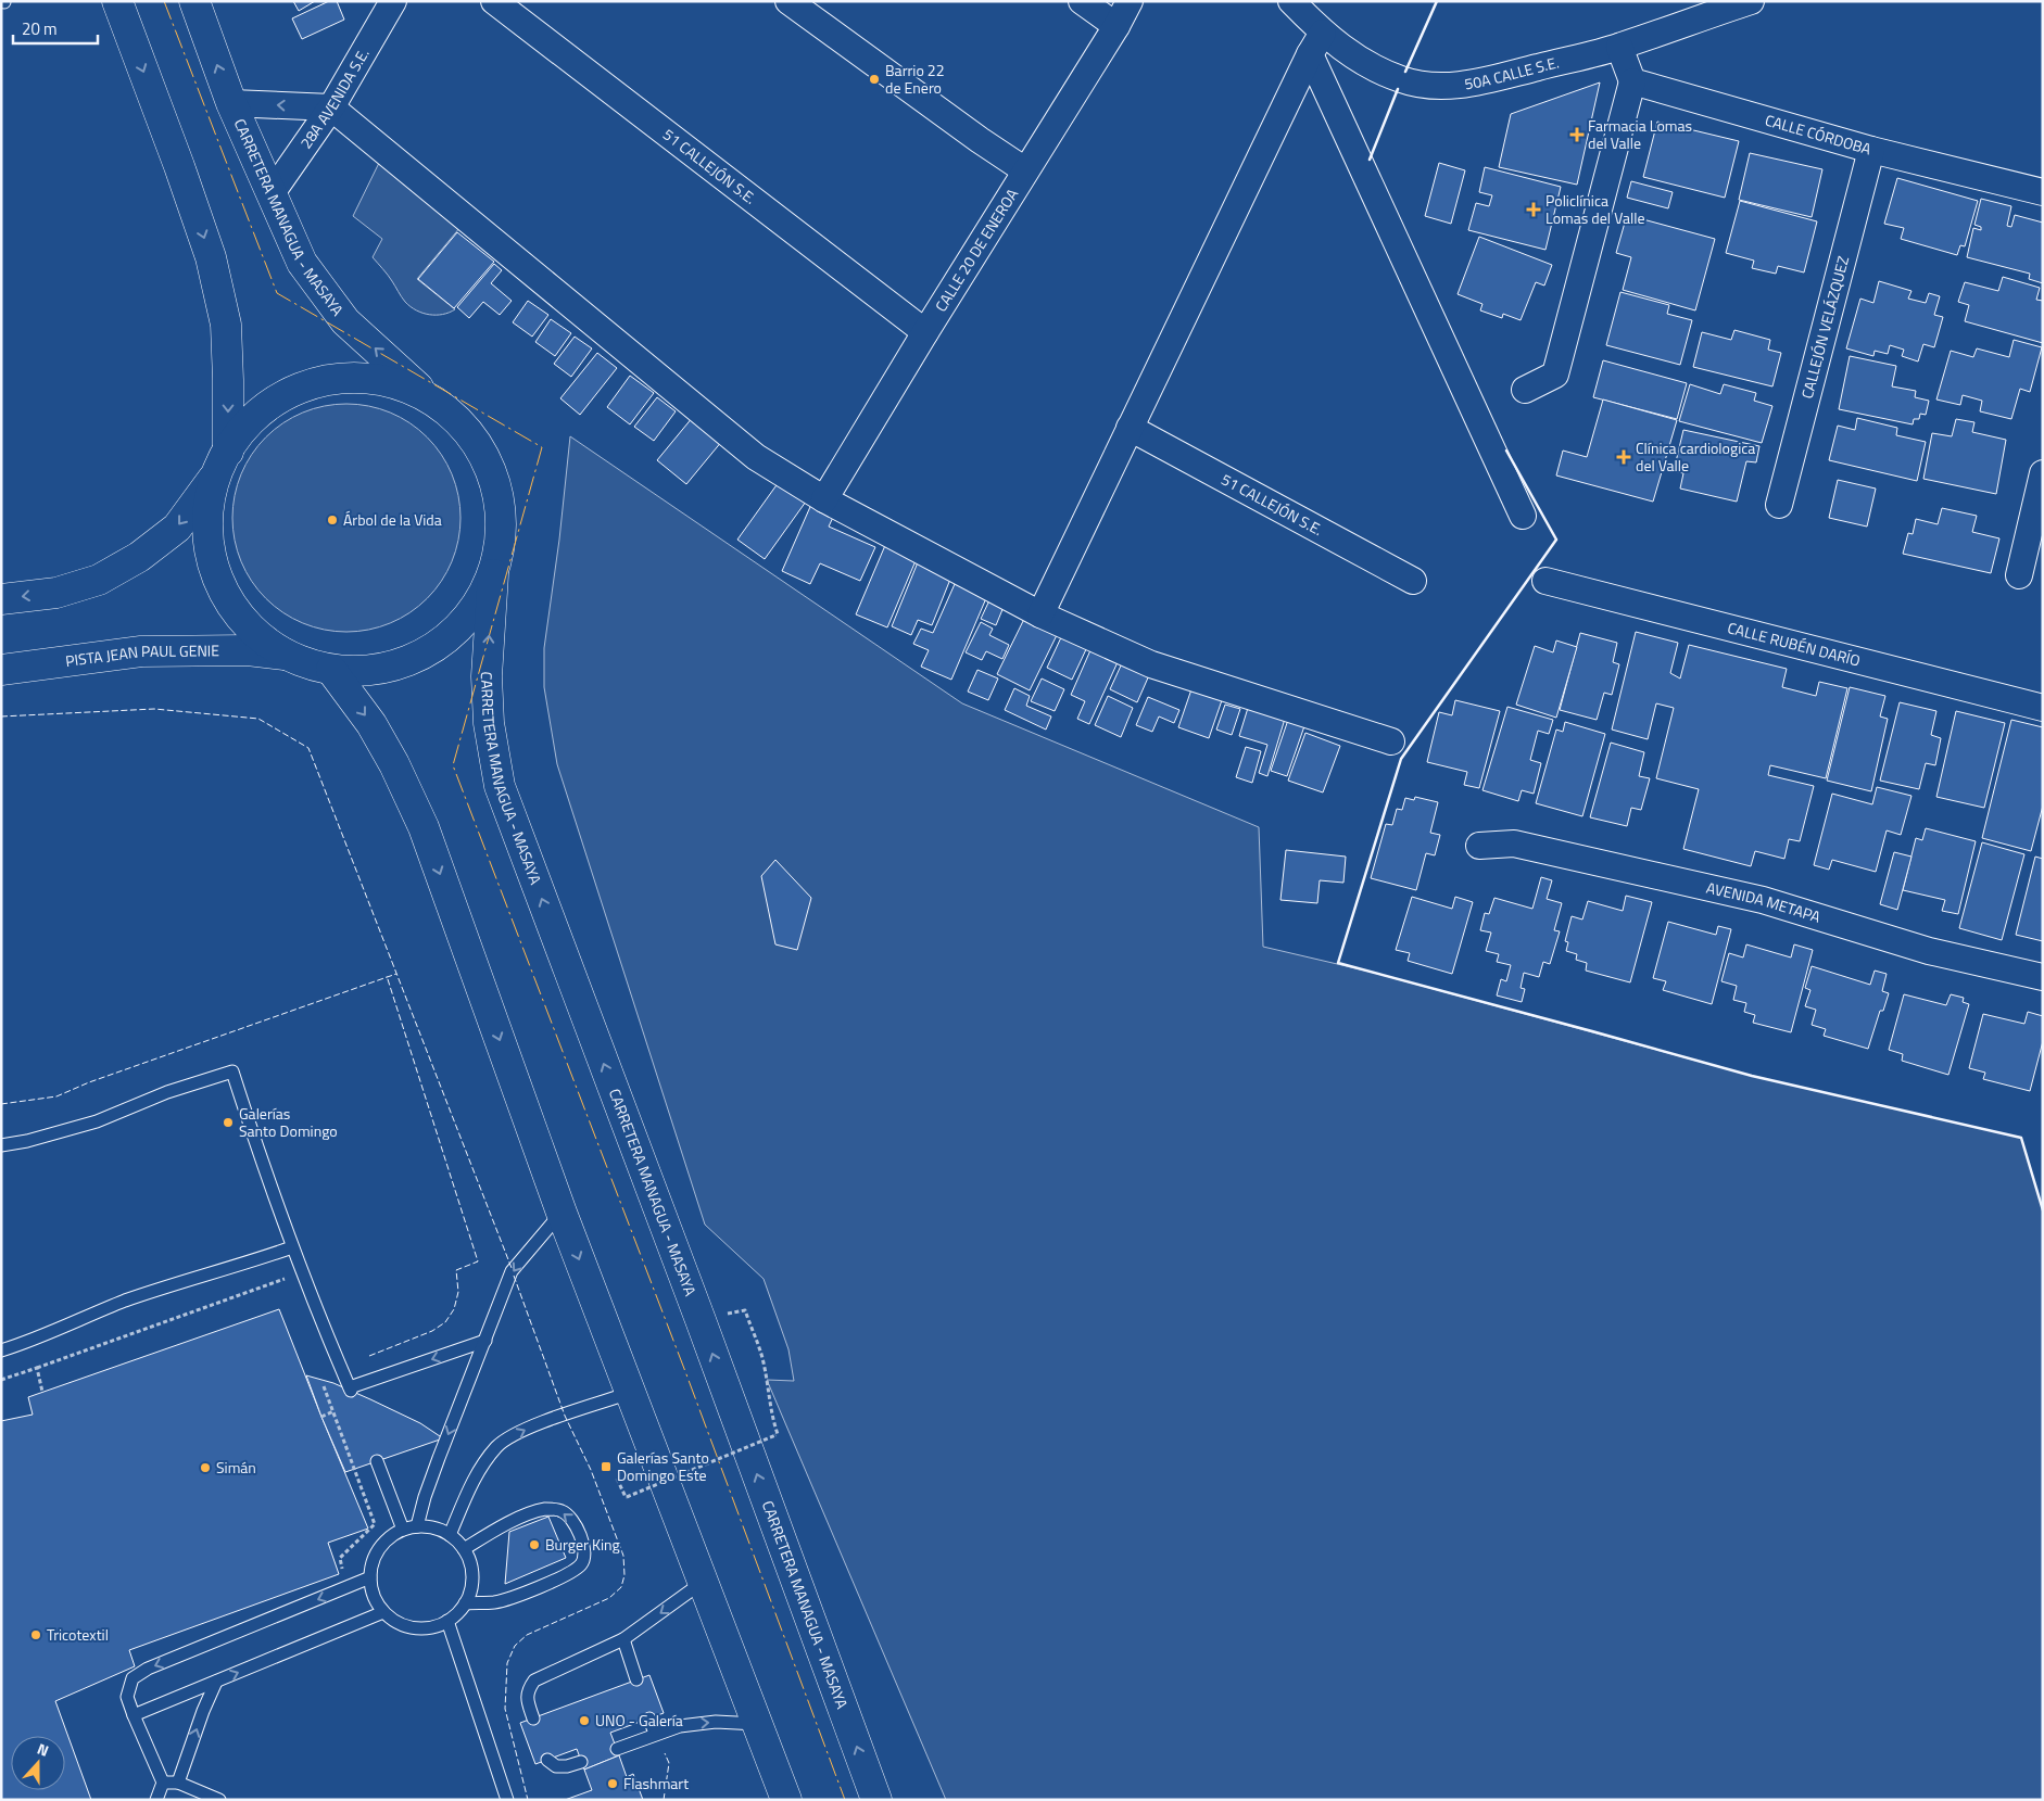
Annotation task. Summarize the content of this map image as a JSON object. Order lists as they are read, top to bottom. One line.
{"streets":{"main road":["CARRETERA MANAGUA - MASAYA","PISTA JEAN PAUL GENIE"],"street":["50A CALLE S.E.","28A AVENIDA S.E.","CALLE CÓRDOBA","51 CALLEJÓN S.E.","CALLE 20 DE ENEROA","CALLEJÓN VELÁZQUEZ","CALLE RUBÉN DARÍO","AVENIDA METAPA"]},"crossings":[["28A AVENIDA S.E.","CARRETERA MANAGUA - MASAYA"],["CALLE CÓRDOBA","CALLEJÓN VELÁZQUEZ"],["51 CALLEJÓN S.E.","CALLE 20 DE ENEROA"]],"places":{"other":["Barrio 22 de Enero","Árbol de la Vida","Galerías Santo Domingo","Simán","Burger King","Tricotextil","UNO - Galería","Flashmart"],"health":["Farmacia Lomas del Valle","Policlínica Lomas del Valle","Clínica cardiologica del Valle"],"transit":["Galerías Santo Domingo Este"]},"scale_bar":"20 m","north":"top"}
